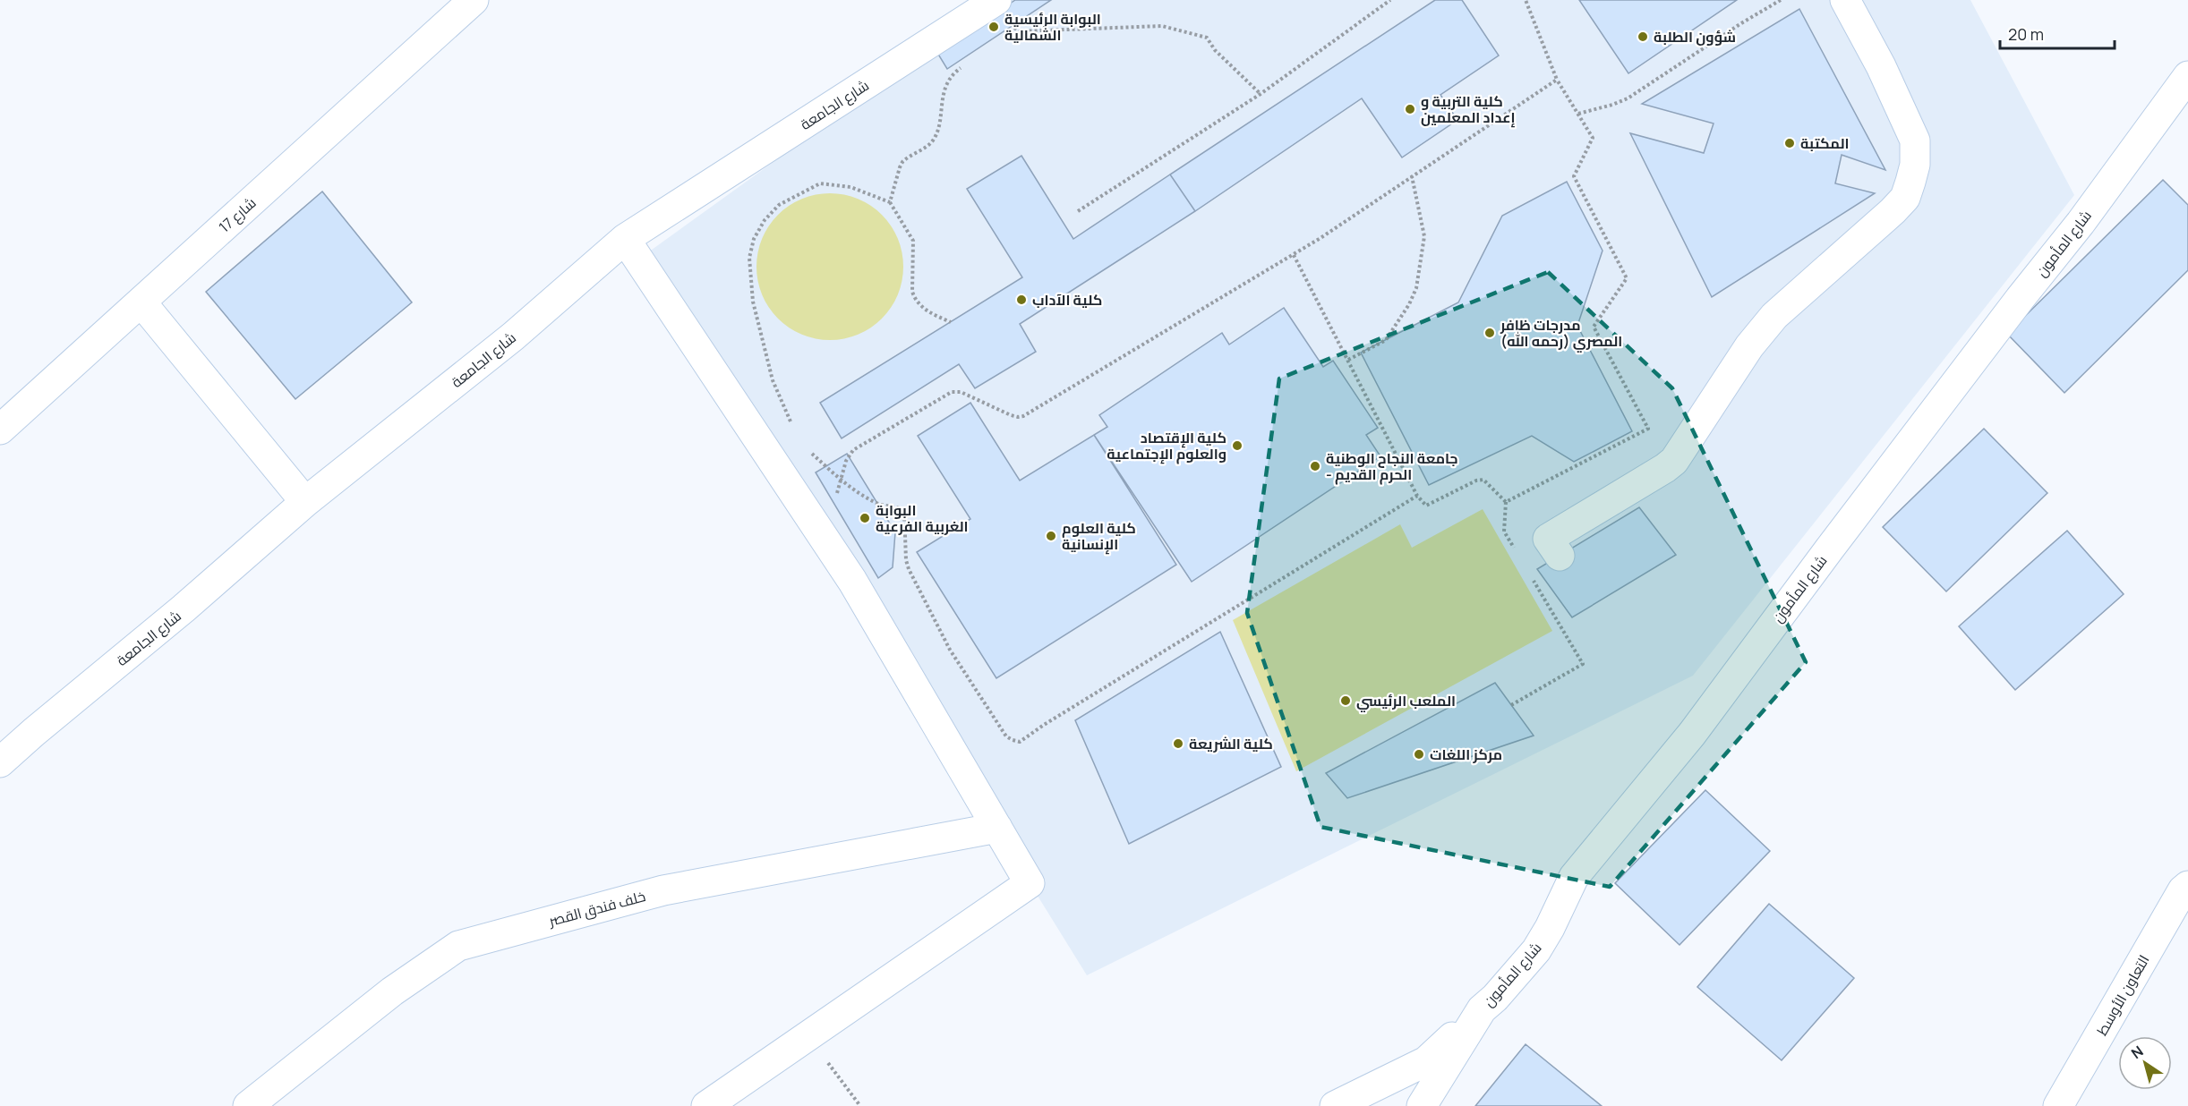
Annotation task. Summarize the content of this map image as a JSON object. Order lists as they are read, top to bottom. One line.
{"streets":{"street":["شارع الجامعة","شارع 17","شارع المأمون","خلف فندق القصر","التعاون الأوسط"]},"places":["البوابة الرئيسية الشمالية","شؤون الطلبة","كلية التربية و إعداد المعلمين","المكتبة","كلية الآداب","مدرجات ظافر المصري (رحمه الله)","كلية الإقتصاد والعلوم الإجتماعية","جامعة النجاح الوطنية - الحرم القديم","البوابة الغربية الفرعية","كلية العلوم الإنسانية","الملعب الرئيسي","كلية الشريعة","مركز اللغات"],"scale_bar":"20 m","north":"top left"}
